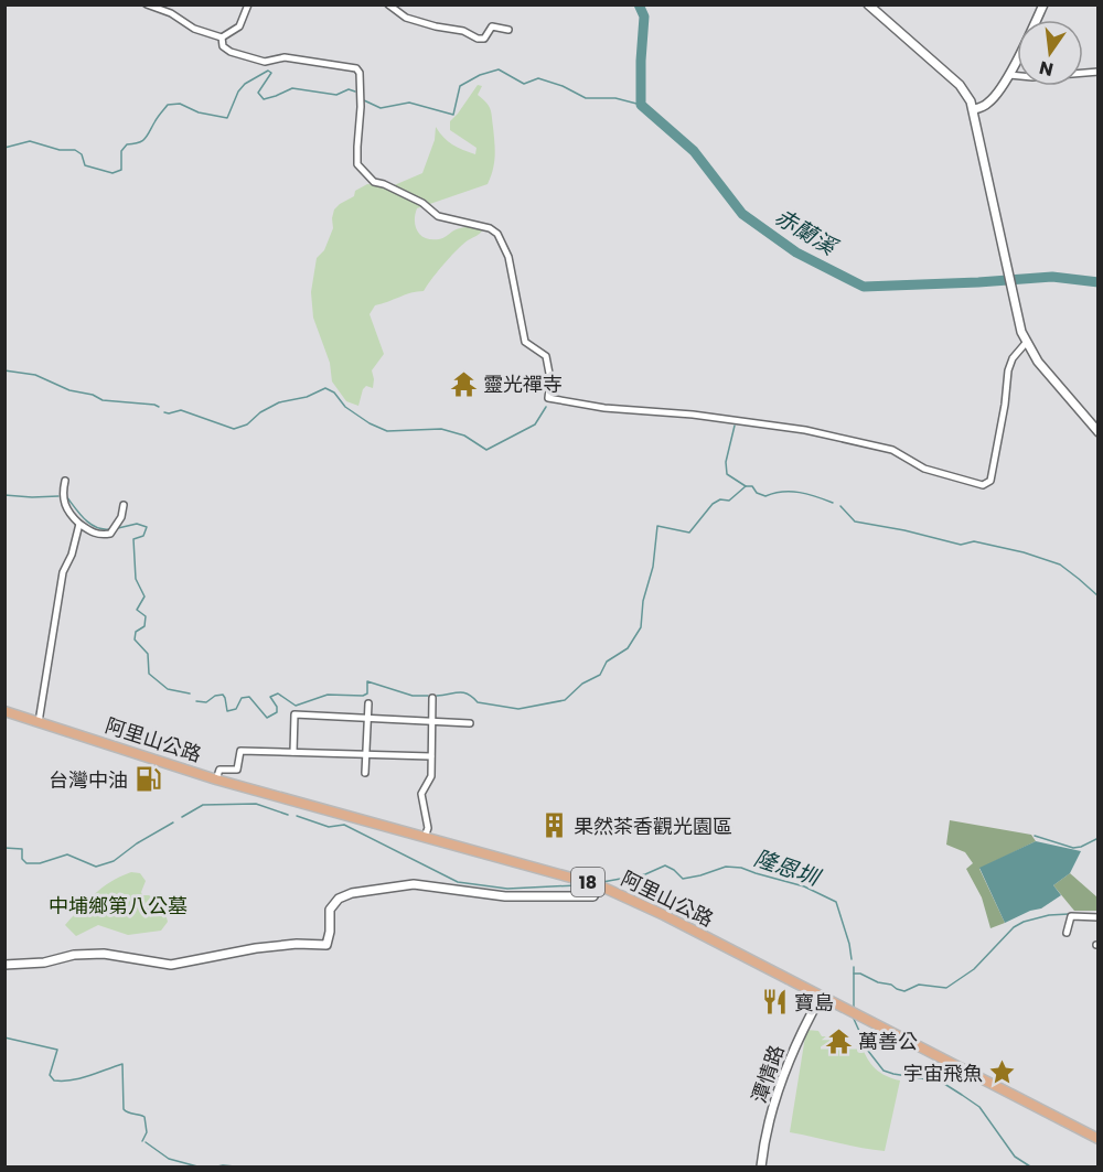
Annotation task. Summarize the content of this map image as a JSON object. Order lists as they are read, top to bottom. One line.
{"streets":{"main road":["阿里山公路","18"],"street":["潭情路"]},"crossings":[["阿里山公路","18"],["阿里山公路","潭情路"]],"water":["赤蘭溪","隆恩圳"],"parks":["中埔鄉第八公墓"],"places":{"temple":["靈光禪寺","萬善公"],"fuel station":["台灣中油"],"building":["果然茶香觀光園區"],"restaurant":["寶島"],"place":["宇宙飛魚"]},"north":"bottom"}
